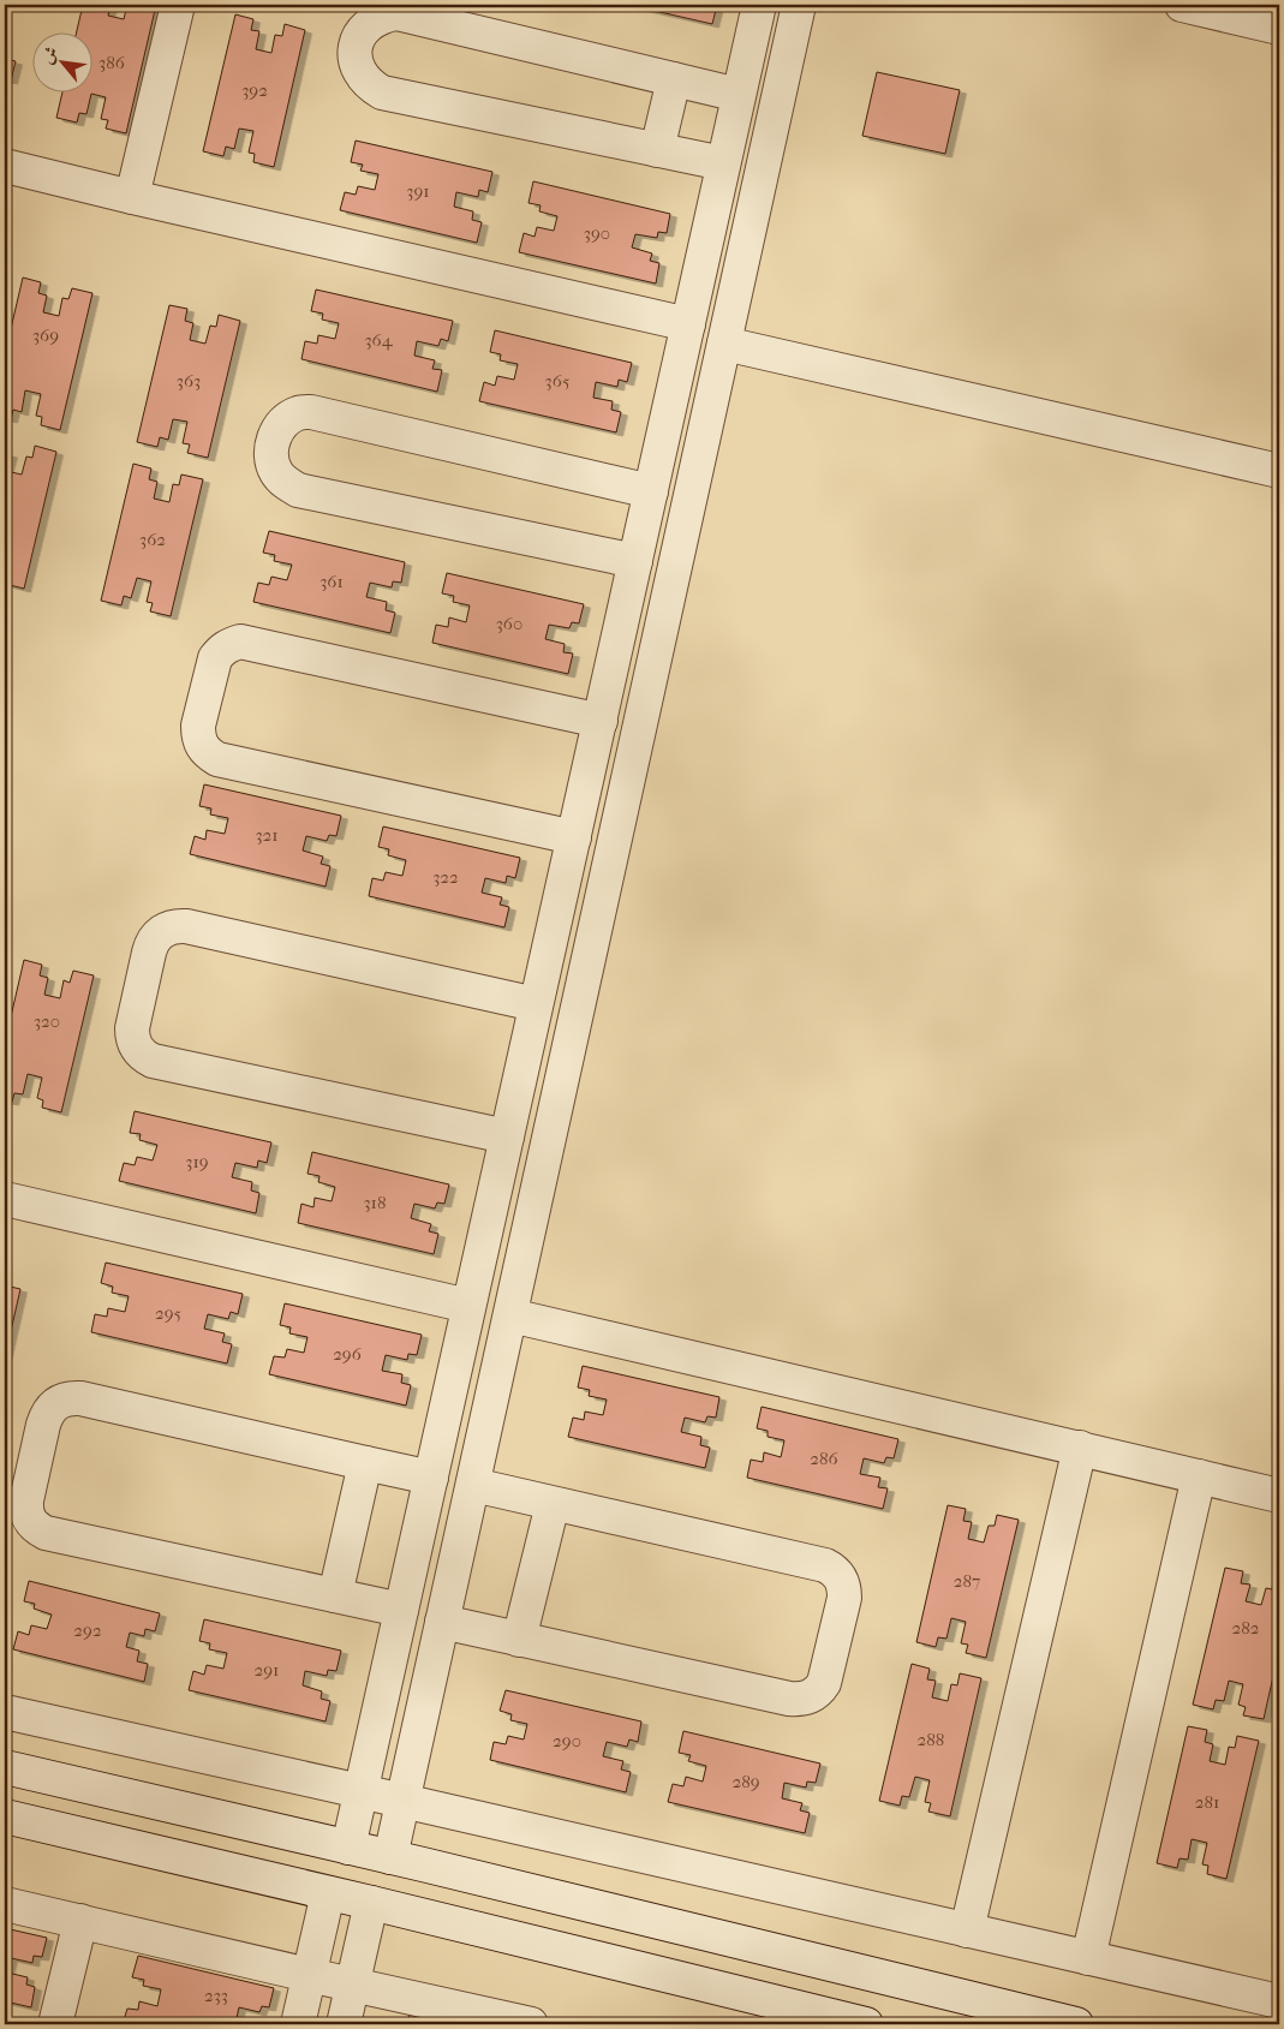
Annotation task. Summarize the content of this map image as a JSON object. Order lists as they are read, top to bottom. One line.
{"house_numbers":["386","392","391","390","369","364","363","365","362","361","360","321","322","320","319","318","295","296","286","287","282","292","291","288","290","289","281","233"],"north":"top left"}
